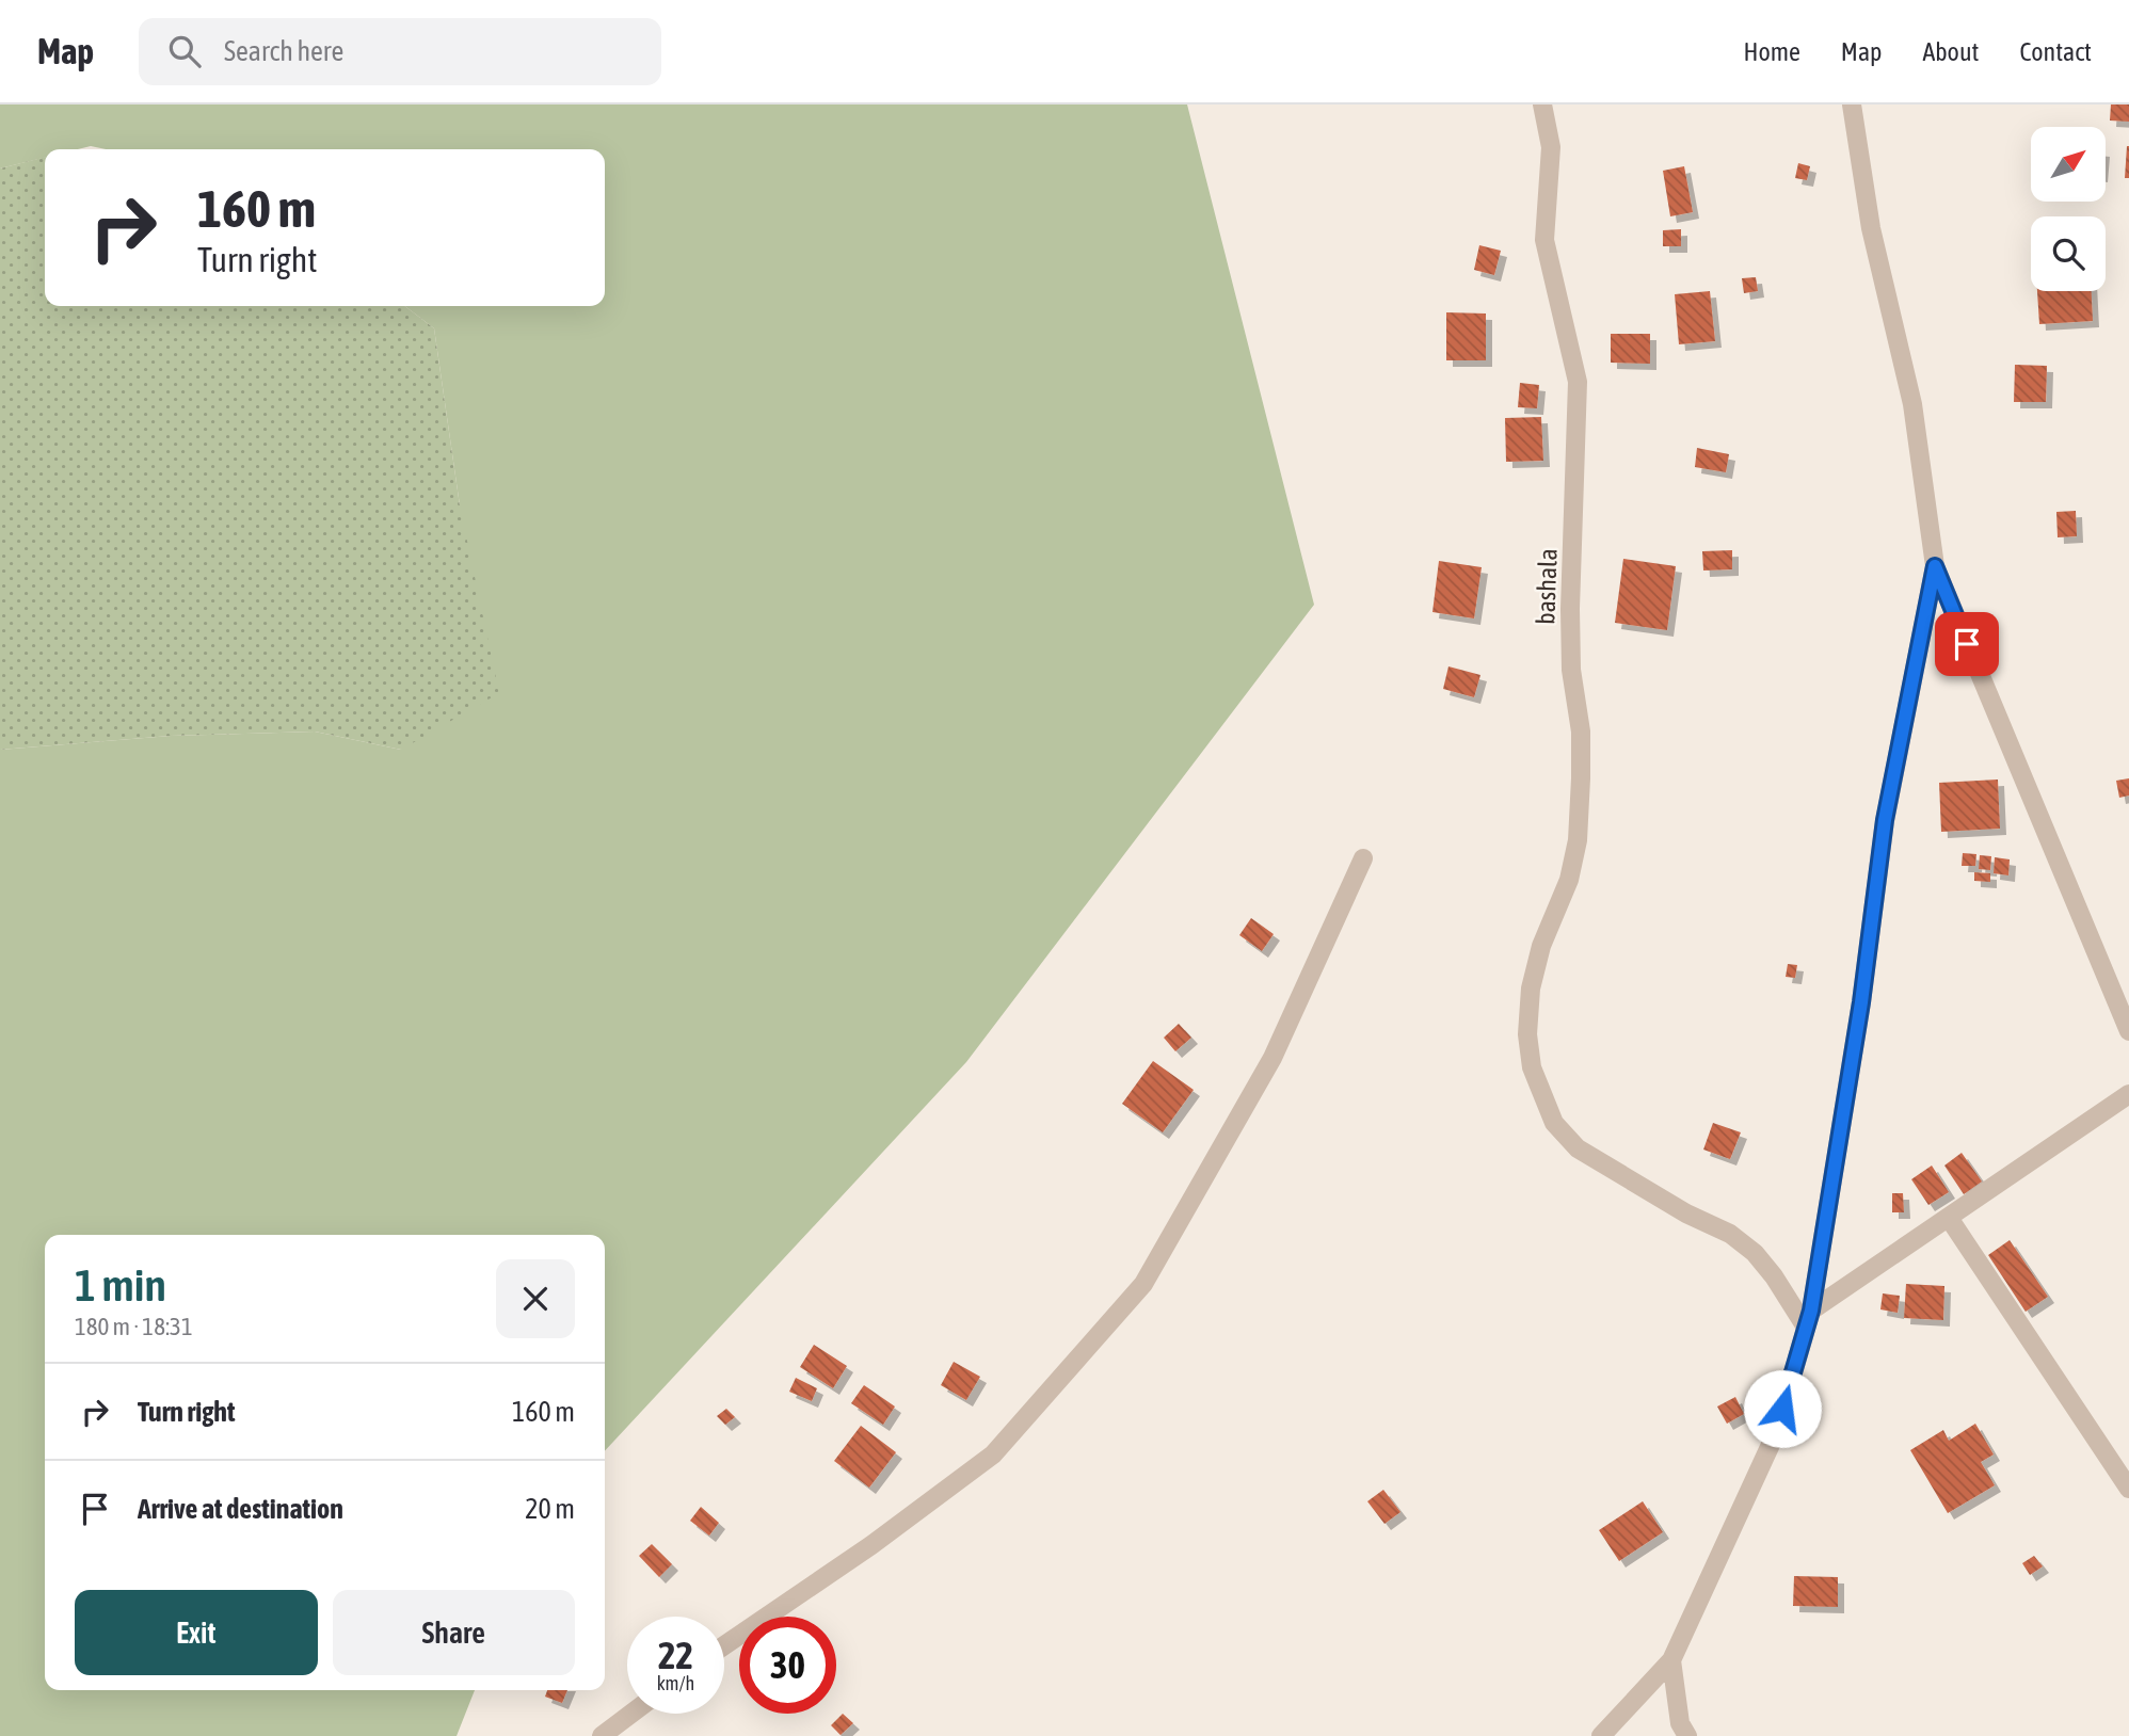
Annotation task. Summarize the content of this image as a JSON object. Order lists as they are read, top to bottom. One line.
{"streets":{"street":["bashala"]},"north":"top right","page":{"header":"Map","search":"Search here","nav":["Home","Map","About","Contact"],"turn":["160 m","Turn right"],"heading":["1 min","180 m · 18:31"],"list":[{"name":"Turn right","value":"160 m"},{"name":"Arrive at destination","value":"20 m"}],"buttons":["Exit","Share"],"speed":"22 km/h","limit":"30"}}
